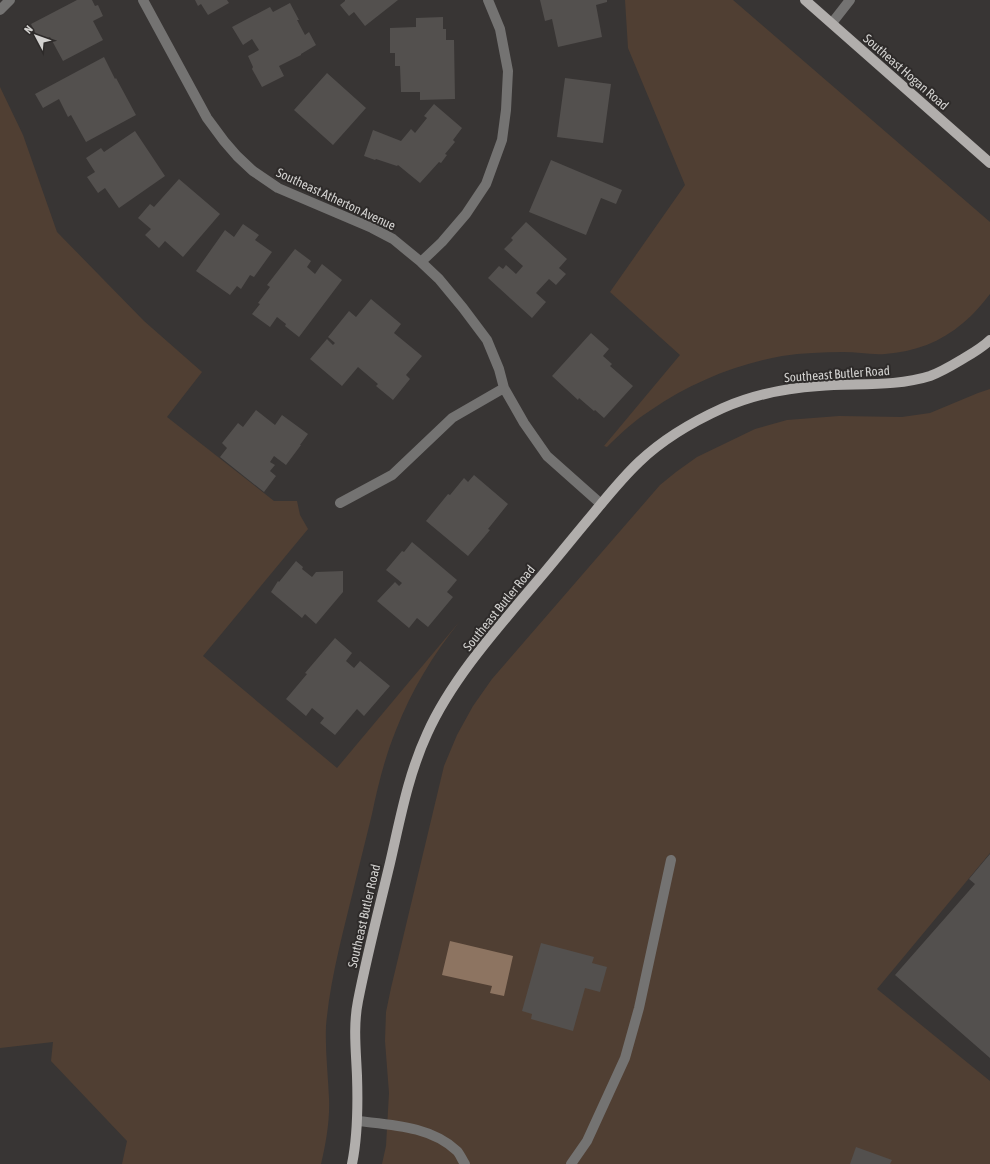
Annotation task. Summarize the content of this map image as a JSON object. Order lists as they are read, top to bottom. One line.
{"streets":{"main road":["Southeast Hogan Road","Southeast Butler Road"],"street":["Southeast Atherton Avenue"]},"crossings":[["Southeast Atherton Avenue","Southeast Butler Road"]],"north":"top left"}
